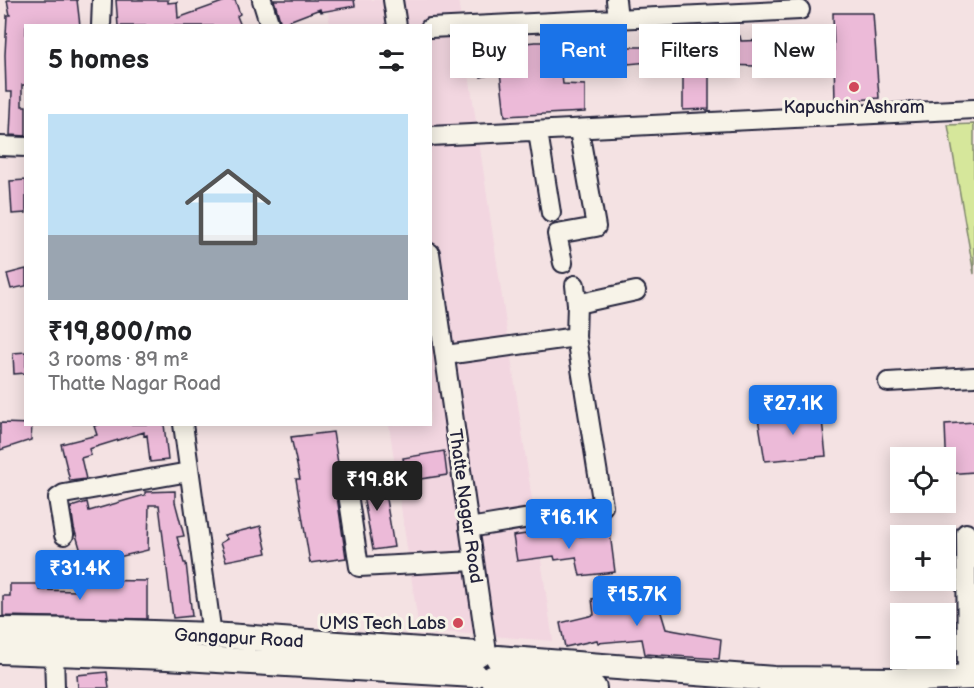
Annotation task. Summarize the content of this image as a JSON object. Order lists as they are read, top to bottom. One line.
{"streets":{"main road":["Gangapur Road"],"street":["Thatte Nagar Road"]},"crossings":[["Thatte Nagar Road","Gangapur Road"]],"places":["Kapuchin Ashram","UMS Tech Labs"],"page":{"chip":["Buy","Rent","Filters","New"],"heading":"5 homes","list":[{"name":"₹19,800/mo","note":"3 rooms · 89 m² · Thatte Nagar Road"}],"price":["₹27.1K","₹19.8K","₹16.1K","₹31.4K","₹15.7K"],"map_buttons":["+","−"]}}
